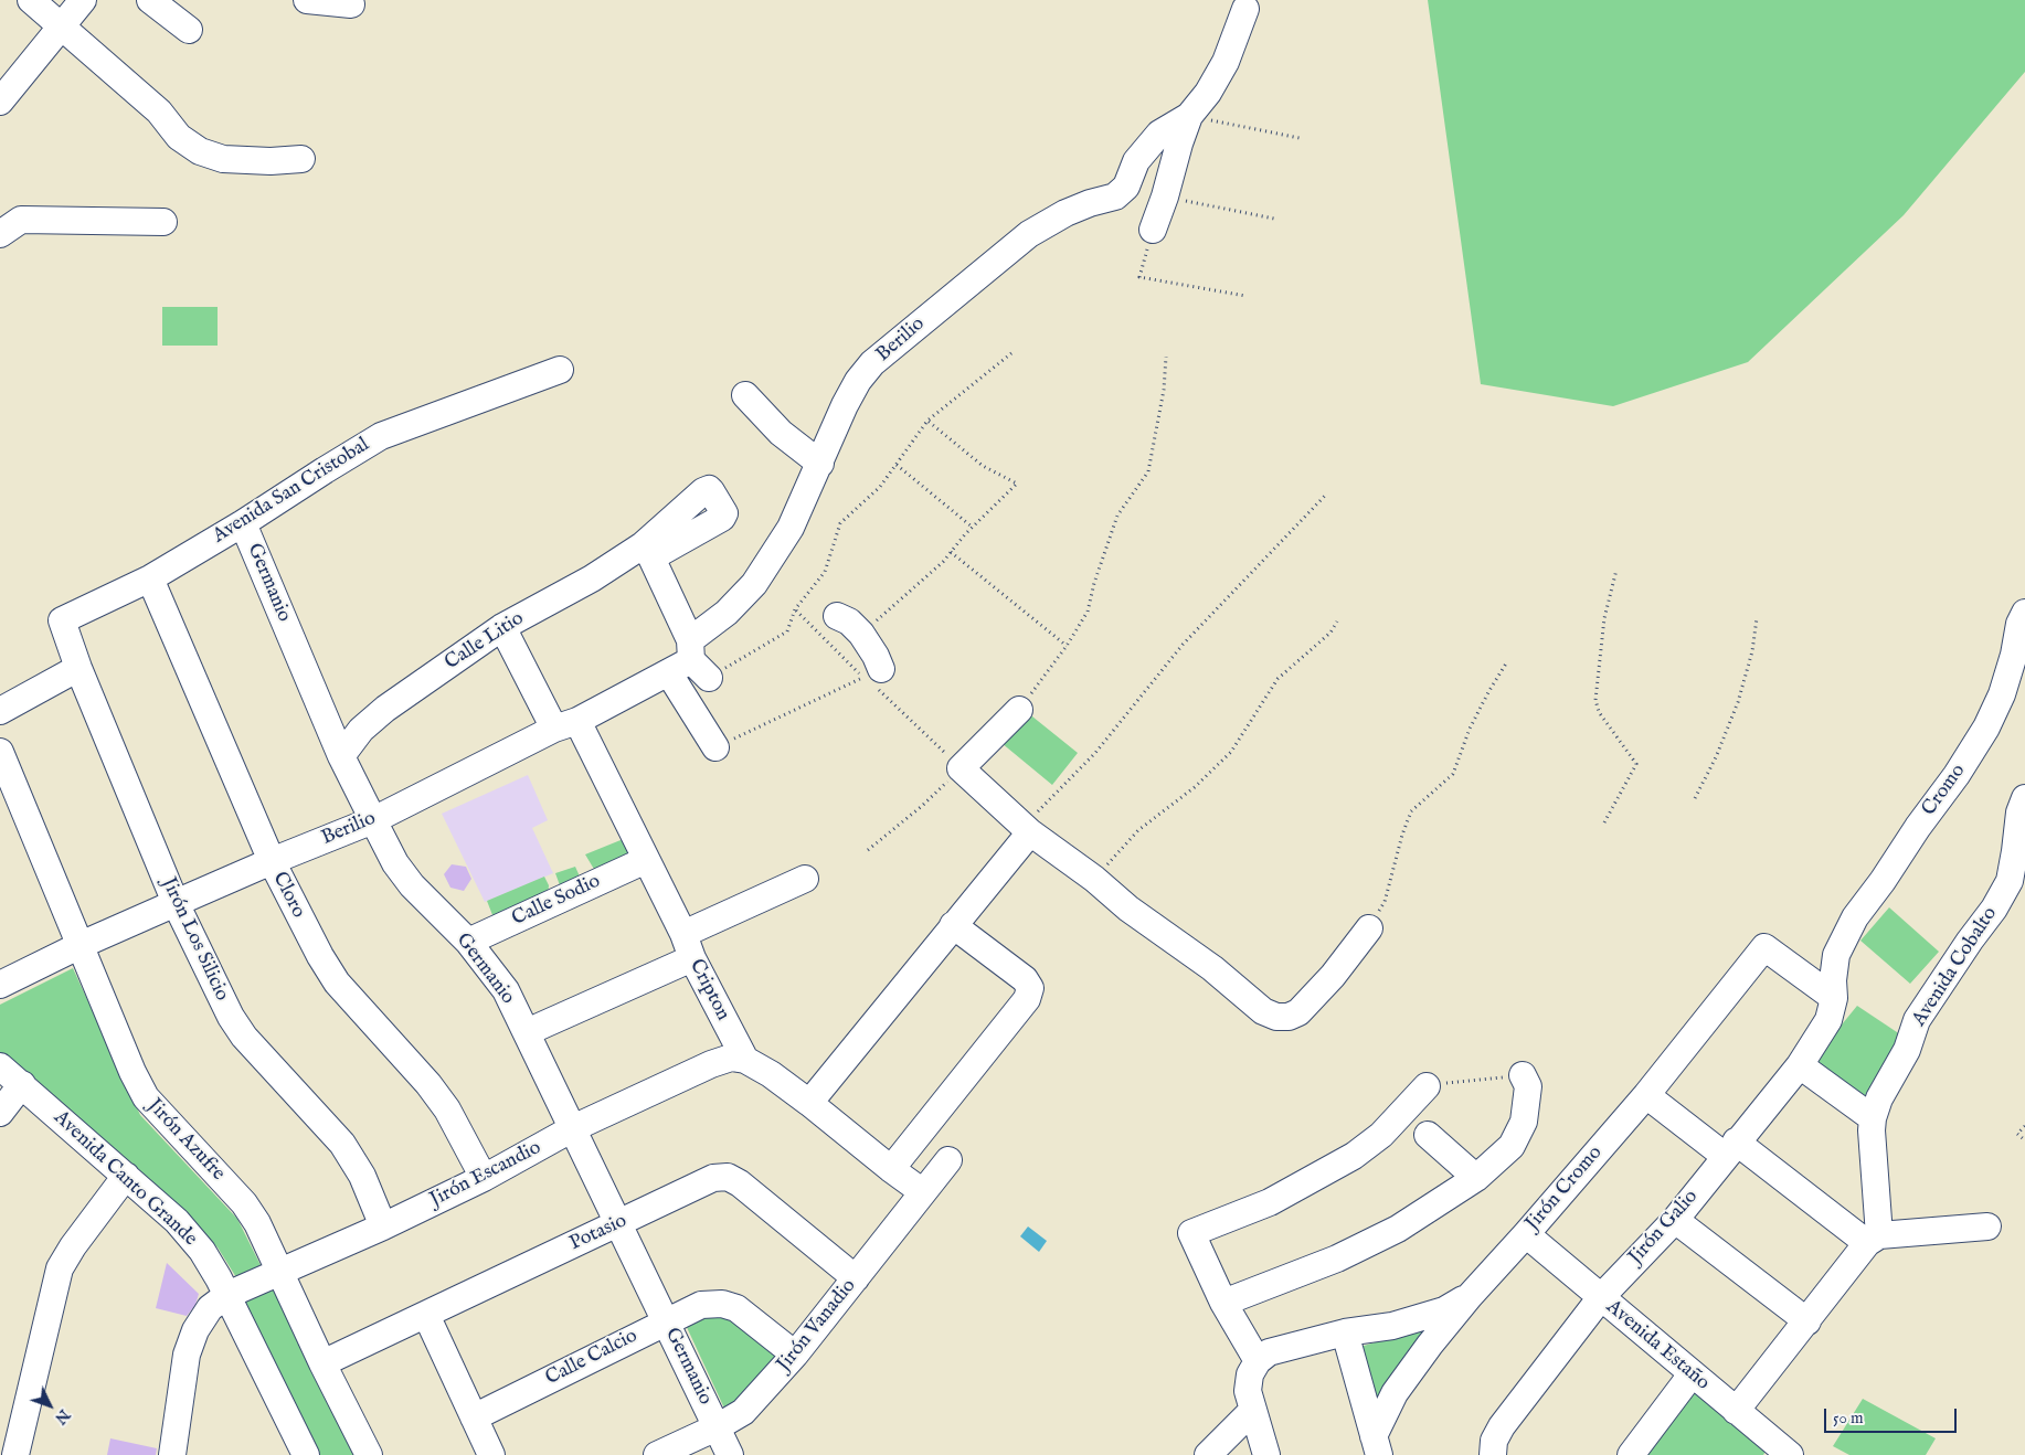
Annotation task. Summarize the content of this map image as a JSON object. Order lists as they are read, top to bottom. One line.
{"streets":{"street":["Berilio","Avenida San Cristobal","Germanio","Calle Litio","Cromo","Cloro","Calle Sodio","Jirón Los Silicio","Avenida Cobalto","Cripton","Jirón Azufre","Jirón Escandio","Avenida Canto Grande","Jirón Cromo","Jirón Galio","Potasio","Jirón Vanadio","Avenida Estaño","Calle Calcio"]},"crossings":[["Berilio","Germanio"],["Berilio","Calle Litio"],["Berilio","Cloro"],["Berilio","Jirón Los Silicio"],["Berilio","Cripton"],["Berilio","Jirón Azufre"],["Avenida San Cristobal","Germanio"],["Avenida San Cristobal","Cloro"],["Avenida San Cristobal","Jirón Los Silicio"],["Germanio","Calle Litio"],["Germanio","Calle Sodio"],["Germanio","Jirón Escandio"],["Germanio","Potasio"],["Germanio","Jirón Vanadio"],["Germanio","Calle Calcio"],["Calle Litio","Cripton"],["Cromo","Jirón Cromo"],["Cromo","Jirón Galio"],["Cloro","Jirón Escandio"],["Calle Sodio","Cripton"],["Jirón Los Silicio","Jirón Escandio"],["Cripton","Jirón Escandio"],["Jirón Azufre","Jirón Escandio"],["Jirón Azufre","Potasio"],["Jirón Escandio","Avenida Canto Grande"],["Jirón Cromo","Jirón Galio"],["Jirón Cromo","Avenida Estaño"],["Jirón Galio","Avenida Estaño"],["Potasio","Jirón Vanadio"],["Jirón Vanadio","Calle Calcio"]],"scale_bar":"50 m","north":"bottom right"}
